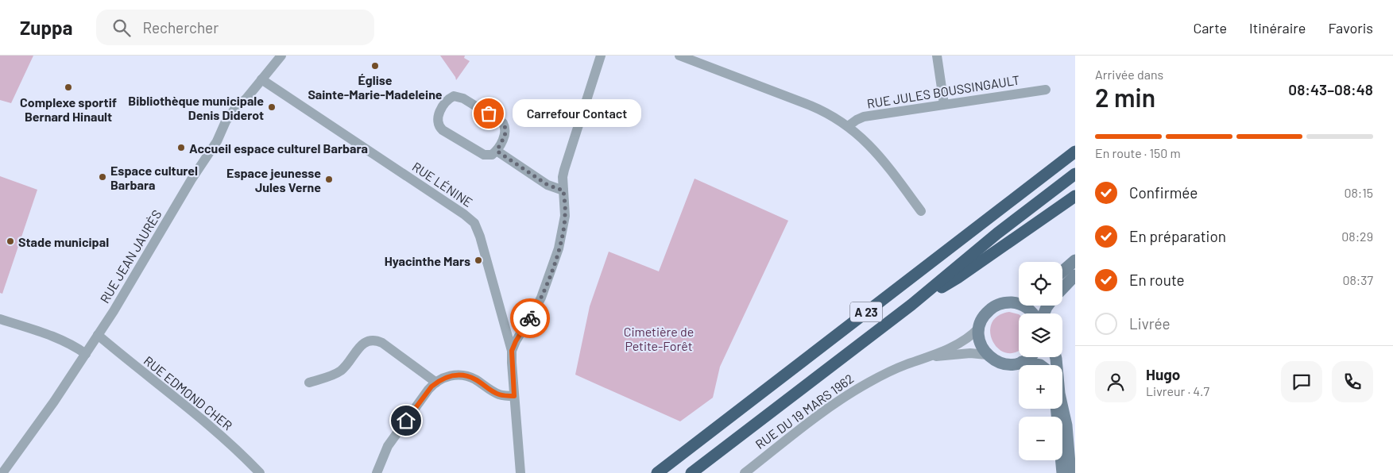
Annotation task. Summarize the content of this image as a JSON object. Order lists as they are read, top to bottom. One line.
{"streets":{"highway":["A 23"],"street":["RUE JULES BOUSSINGAULT","RUE LÉNINE","RUE JEAN JAURÈS","RUE EDMOND CHER","RUE DU 19 MARS 1962"]},"crossings":[["RUE LÉNINE","RUE JEAN JAURÈS"],["RUE JEAN JAURÈS","RUE EDMOND CHER"]],"parks":["Cimetière de Petite-Forêt"],"places":["Église Sainte-Marie-Madeleine","Complexe sportif Bernard Hinault","Bibliothèque municipale Denis Diderot","Carrefour Contact","Accueil espace culturel Barbara","Espace culturel Barbara","Espace jeunesse Jules Verne","Stade municipal","Hyacinthe Mars"],"page":{"header":"Zuppa","search":"Rechercher","nav":["Carte","Itinéraire","Favoris"],"heading":["2 min","Arrivée dans","08:43–08:48"],"panel":["Hugo","Livreur · 4.7"],"bubble":"Carrefour Contact","bar":"En route · 150 m","list":[["Confirmée","08:15"],["En préparation","08:29"],["En route","08:37"],"Livrée"],"map_buttons":["+","−"]}}
